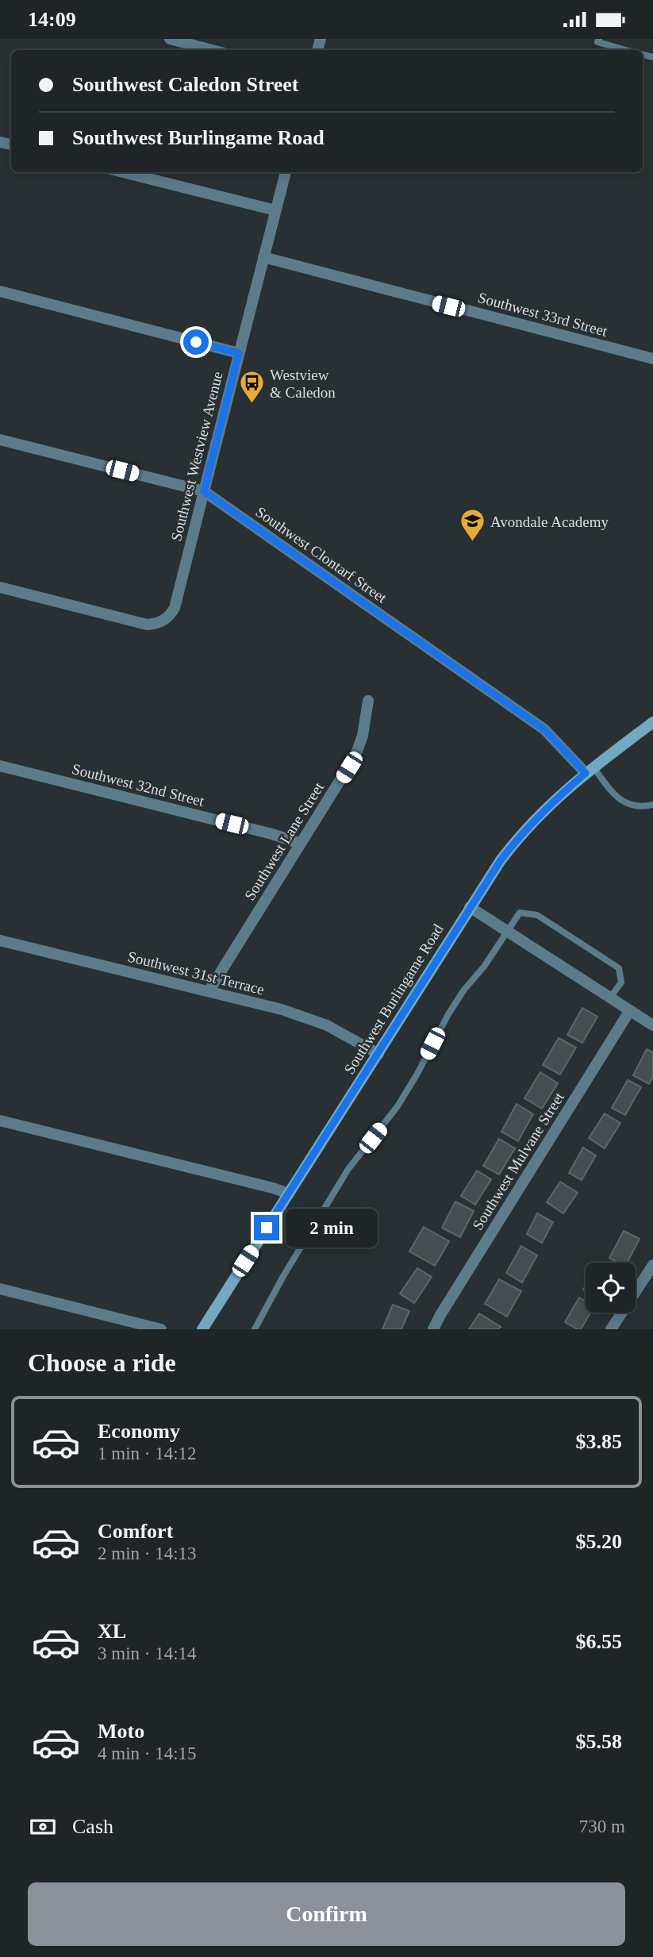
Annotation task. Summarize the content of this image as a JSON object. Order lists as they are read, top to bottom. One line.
{"streets":{"main road":["Southwest Burlingame Road"],"street":["Southwest 33rd Street","Southwest Westview Avenue","Southwest Clontarf Street","Southwest 32nd Street","Southwest Lane Street","Southwest 31st Terrace","Southwest Mulvane Street"]},"crossings":[["Southwest 33rd Street","Southwest Westview Avenue"],["Southwest Westview Avenue","Southwest Clontarf Street"],["Southwest Clontarf Street","Southwest Burlingame Road"],["Southwest 32nd Street","Southwest Lane Street"],["Southwest Lane Street","Southwest 31st Terrace"],["Southwest 31st Terrace","Southwest Burlingame Road"]],"places":{"bus stop":["Westview & Caledon"],"school or university":["Avondale Academy"]},"page":{"status":"14:09","banner":["Southwest Caledon Street","Southwest Burlingame Road"],"bubble":"2 min","heading":"Choose a ride","list":[{"name":"Economy","note":"1 min · 14:12","value":"$3.85"},{"name":"Comfort","note":"2 min · 14:13","value":"$5.20"},{"name":"XL","note":"3 min · 14:14","value":"$6.55"},{"name":"Moto","note":"4 min · 14:15","value":"$5.58"}],"pay":["Cash","730 m"],"buttons":"Confirm"}}
